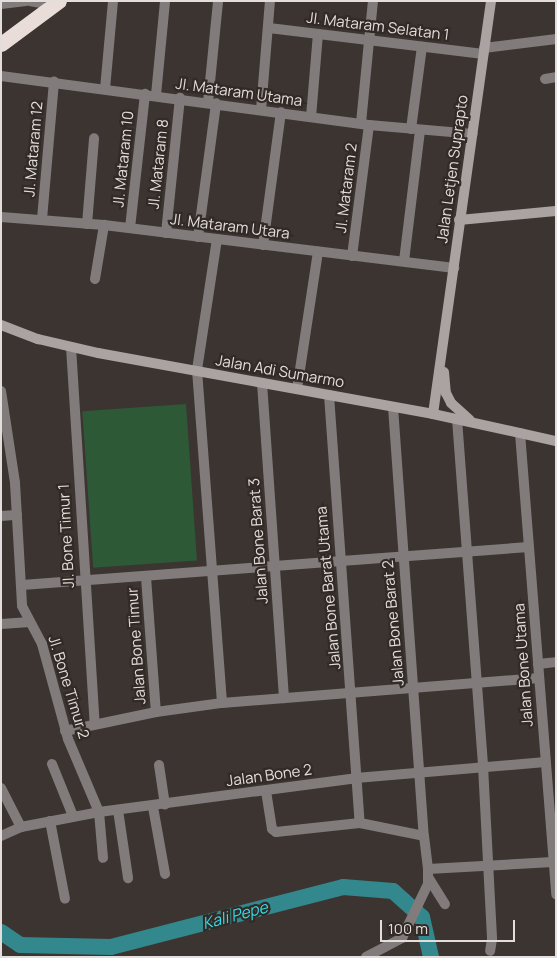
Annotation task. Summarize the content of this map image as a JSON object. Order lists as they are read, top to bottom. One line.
{"streets":{"main road":["Jalan Letjen Suprapto","Jalan Adi Sumarmo"],"street":["Jl. Mataram Selatan 1","Jl. Mataram Utama","Jl. Mataram 12","Jl. Mataram 10","Jl. Mataram 8","Jl. Mataram 2","Jl. Mataram Utara","Jl. Bone Timur 1","Jalan Bone Barat 3","Jalan Bone Barat Utama","Jalan Bone Barat 2","Jalan Bone Timur","Jalan Bone Utama","Jl. Bone Timur 2","Jalan Bone 2"]},"crossings":[["Jl. Mataram Selatan 1","Jalan Letjen Suprapto"],["Jl. Mataram Selatan 1","Jl. Mataram 2"],["Jl. Mataram Utama","Jl. Mataram 12"],["Jl. Mataram Utama","Jl. Mataram 10"],["Jl. Mataram Utama","Jl. Mataram 8"],["Jl. Mataram Utama","Jalan Letjen Suprapto"],["Jl. Mataram Utama","Jl. Mataram 2"],["Jl. Mataram 12","Jl. Mataram Utara"],["Jl. Mataram 10","Jl. Mataram Utara"],["Jl. Mataram 8","Jl. Mataram Utara"],["Jalan Letjen Suprapto","Jl. Mataram Utara"],["Jl. Mataram 2","Jl. Mataram Utara"],["Jalan Adi Sumarmo","Jl. Bone Timur 1"],["Jalan Adi Sumarmo","Jalan Bone Barat 3"],["Jalan Adi Sumarmo","Jalan Bone Barat Utama"],["Jalan Adi Sumarmo","Jalan Bone Barat 2"],["Jalan Adi Sumarmo","Jalan Bone Utama"],["Jalan Bone Barat Utama","Jalan Bone 2"],["Jalan Bone Barat 2","Jalan Bone 2"],["Jalan Bone Utama","Jalan Bone 2"],["Jl. Bone Timur 2","Jalan Bone 2"]],"water":["Kali Pepe"],"scale_bar":"100 m"}
